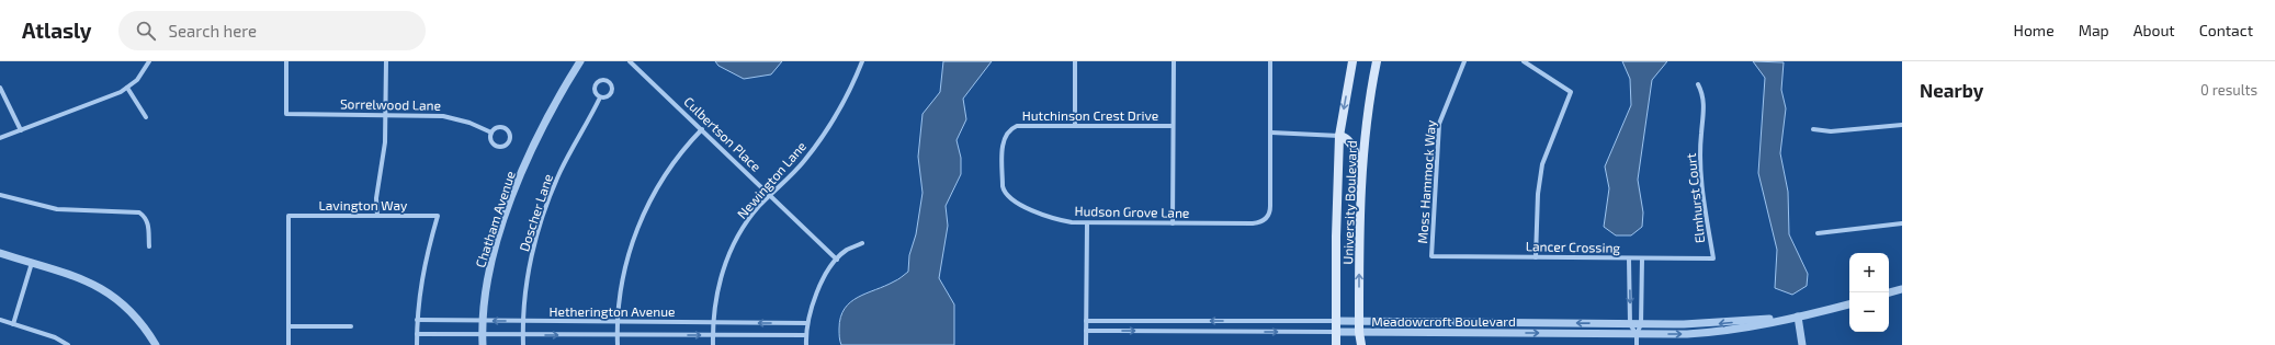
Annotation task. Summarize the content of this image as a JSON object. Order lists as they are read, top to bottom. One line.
{"streets":{"main road":["University Boulevard"],"street":["Sorrelwood Lane","Hutchinson Crest Drive","Culbertson Place","Newington Lane","Moss Hammock Way","Elmhurst Court","Lavington Way","Hudson Grove Lane","Doscher Lane","Chatham Avenue","Lancer Crossing","Hetherington Avenue","Meadowcroft Boulevard"]},"crossings":[["Hutchinson Crest Drive","Hudson Grove Lane"],["Culbertson Place","Newington Lane"],["Newington Lane","Hetherington Avenue"],["Moss Hammock Way","Lancer Crossing"],["Elmhurst Court","Lancer Crossing"],["University Boulevard","Meadowcroft Boulevard"],["Lavington Way","Hetherington Avenue"],["Doscher Lane","Hetherington Avenue"],["Chatham Avenue","Hetherington Avenue"]],"page":{"header":"Atlasly","search":"Search here","nav":["Home","Map","About","Contact"],"heading":["Nearby","0 results"],"map_buttons":["+","−"]}}
